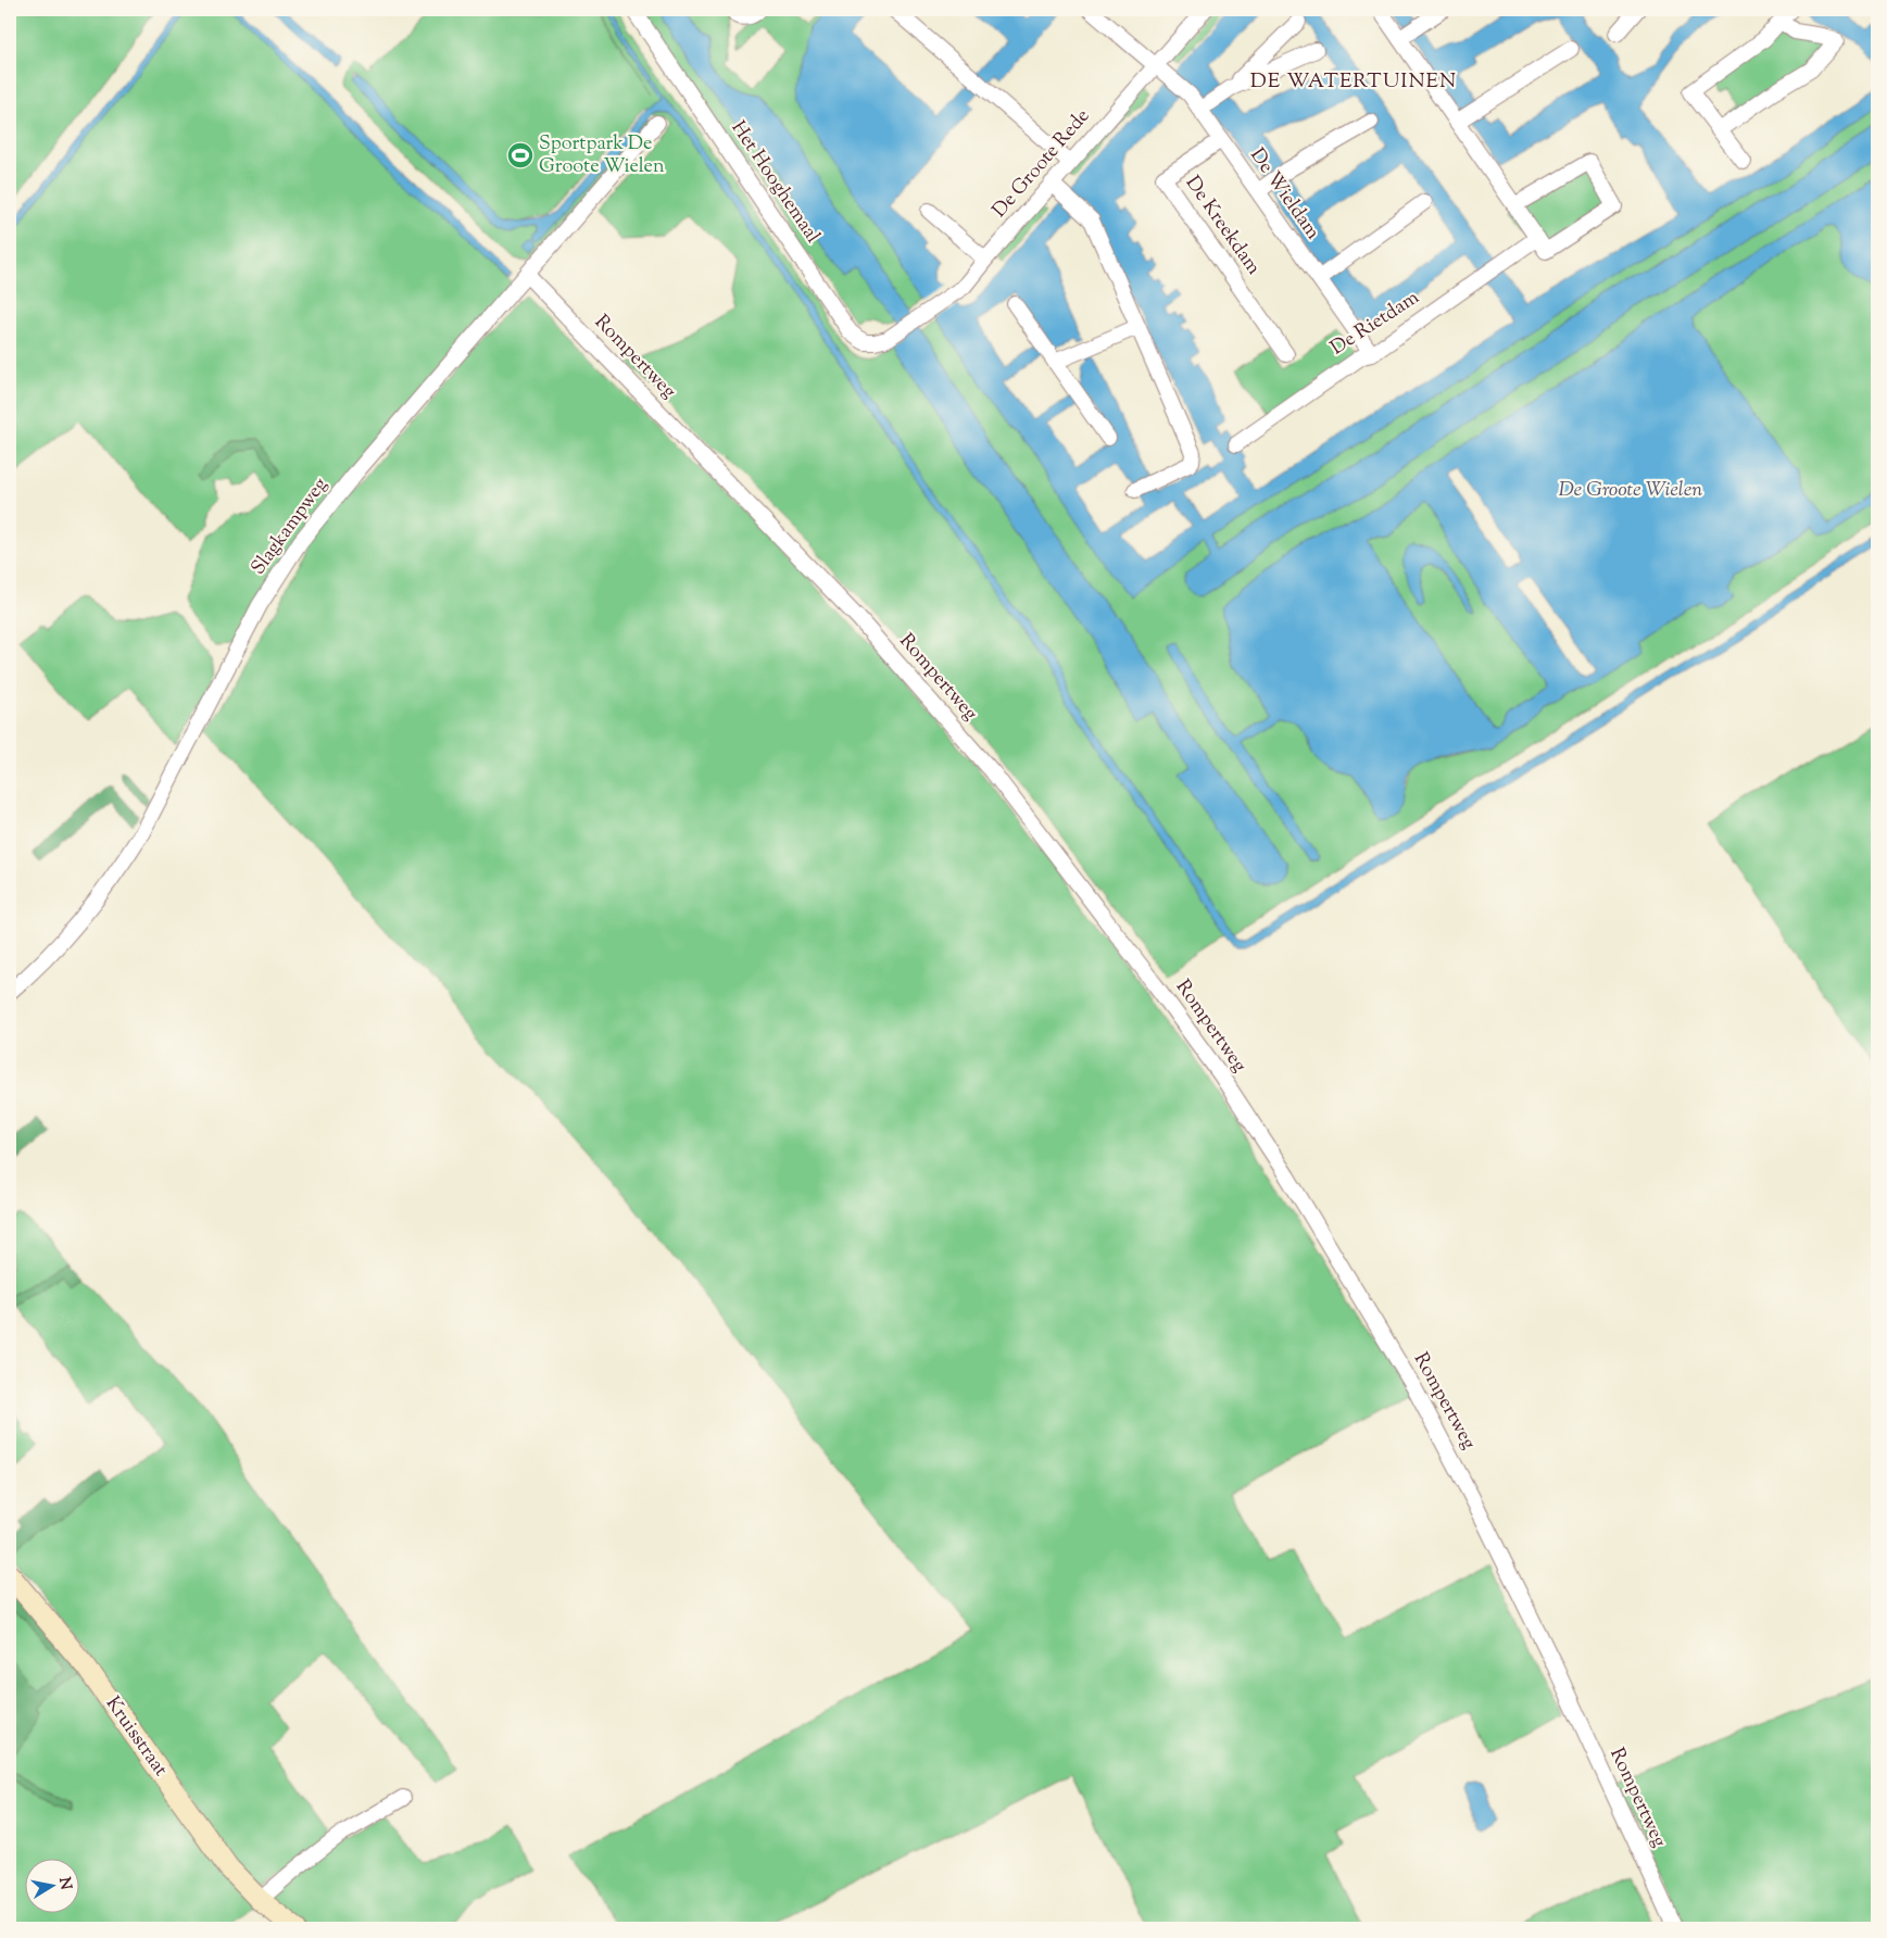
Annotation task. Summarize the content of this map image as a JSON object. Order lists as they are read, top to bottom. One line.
{"streets":{"street":["De Groote Rede","Het Hooghemaal","De Wieldam","De Kreekdam","De Rietdam","Rompertweg","Slagkampweg","Kruisstraat"]},"crossings":[["De Groote Rede","Het Hooghemaal"],["De Groote Rede","De Wieldam"],["De Wieldam","De Kreekdam"],["De Wieldam","De Rietdam"],["Rompertweg","Slagkampweg"]],"districts":["DE WATERTUINEN"],"water":["De Groote Wielen"],"places":{"sports":["Sportpark De Groote Wielen"]},"north":"right"}
